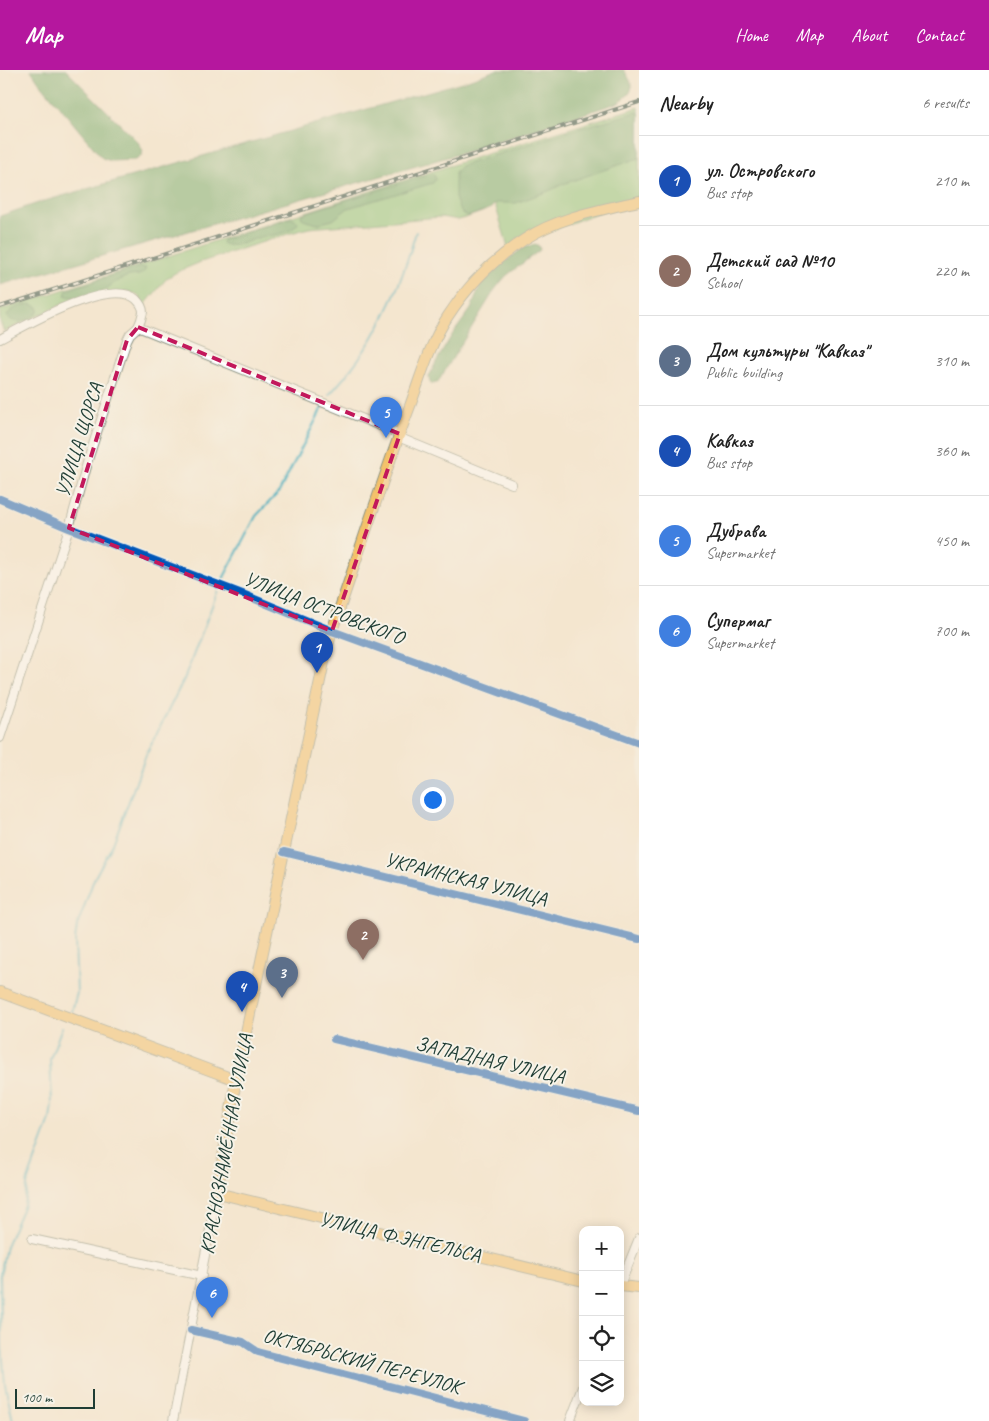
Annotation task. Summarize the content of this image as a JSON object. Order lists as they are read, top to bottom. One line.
{"streets":{"main road":["КРАСНОЗНАМЁННАЯ УЛИЦА","УЛИЦА Ф.ЭНГЕЛЬСА"],"street":["УЛИЦА ЩОРСА","УЛИЦА ОСТРОВСКОГО","УКРАИНСКАЯ УЛИЦА","ЗАПАДНАЯ УЛИЦА","ОКТЯБРЬСКИЙ ПЕРЕУЛОК"]},"crossings":[["УЛИЦА ЩОРСА","УЛИЦА ОСТРОВСКОГО"],["УЛИЦА ОСТРОВСКОГО","КРАСНОЗНАМЁННАЯ УЛИЦА"],["УКРАИНСКАЯ УЛИЦА","КРАСНОЗНАМЁННАЯ УЛИЦА"],["КРАСНОЗНАМЁННАЯ УЛИЦА","УЛИЦА Ф.ЭНГЕЛЬСА"],["КРАСНОЗНАМЁННАЯ УЛИЦА","ОКТЯБРЬСКИЙ ПЕРЕУЛОК"]],"scale_bar":"100 m","page":{"header":"Map","nav":["Home","Map","About","Contact"],"heading":["Nearby","6 results"],"list":[{"mark":"1","name":"ул. Островского","note":"Bus stop","value":"210 m"},{"mark":"2","name":"Детский сад №10","note":"School","value":"220 m"},{"mark":"3","name":"Дом культуры \"Кавказ\"","note":"Public building","value":"310 m"},{"mark":"4","name":"Кавказ","note":"Bus stop","value":"360 m"},{"mark":"5","name":"Дубрава","note":"Supermarket","value":"450 m"},{"mark":"6","name":"Супермаг","note":"Supermarket","value":"700 m"}],"pins":["5","1","2","3","4","6"],"map_buttons":["+","−"],"scale":"100 m"}}
